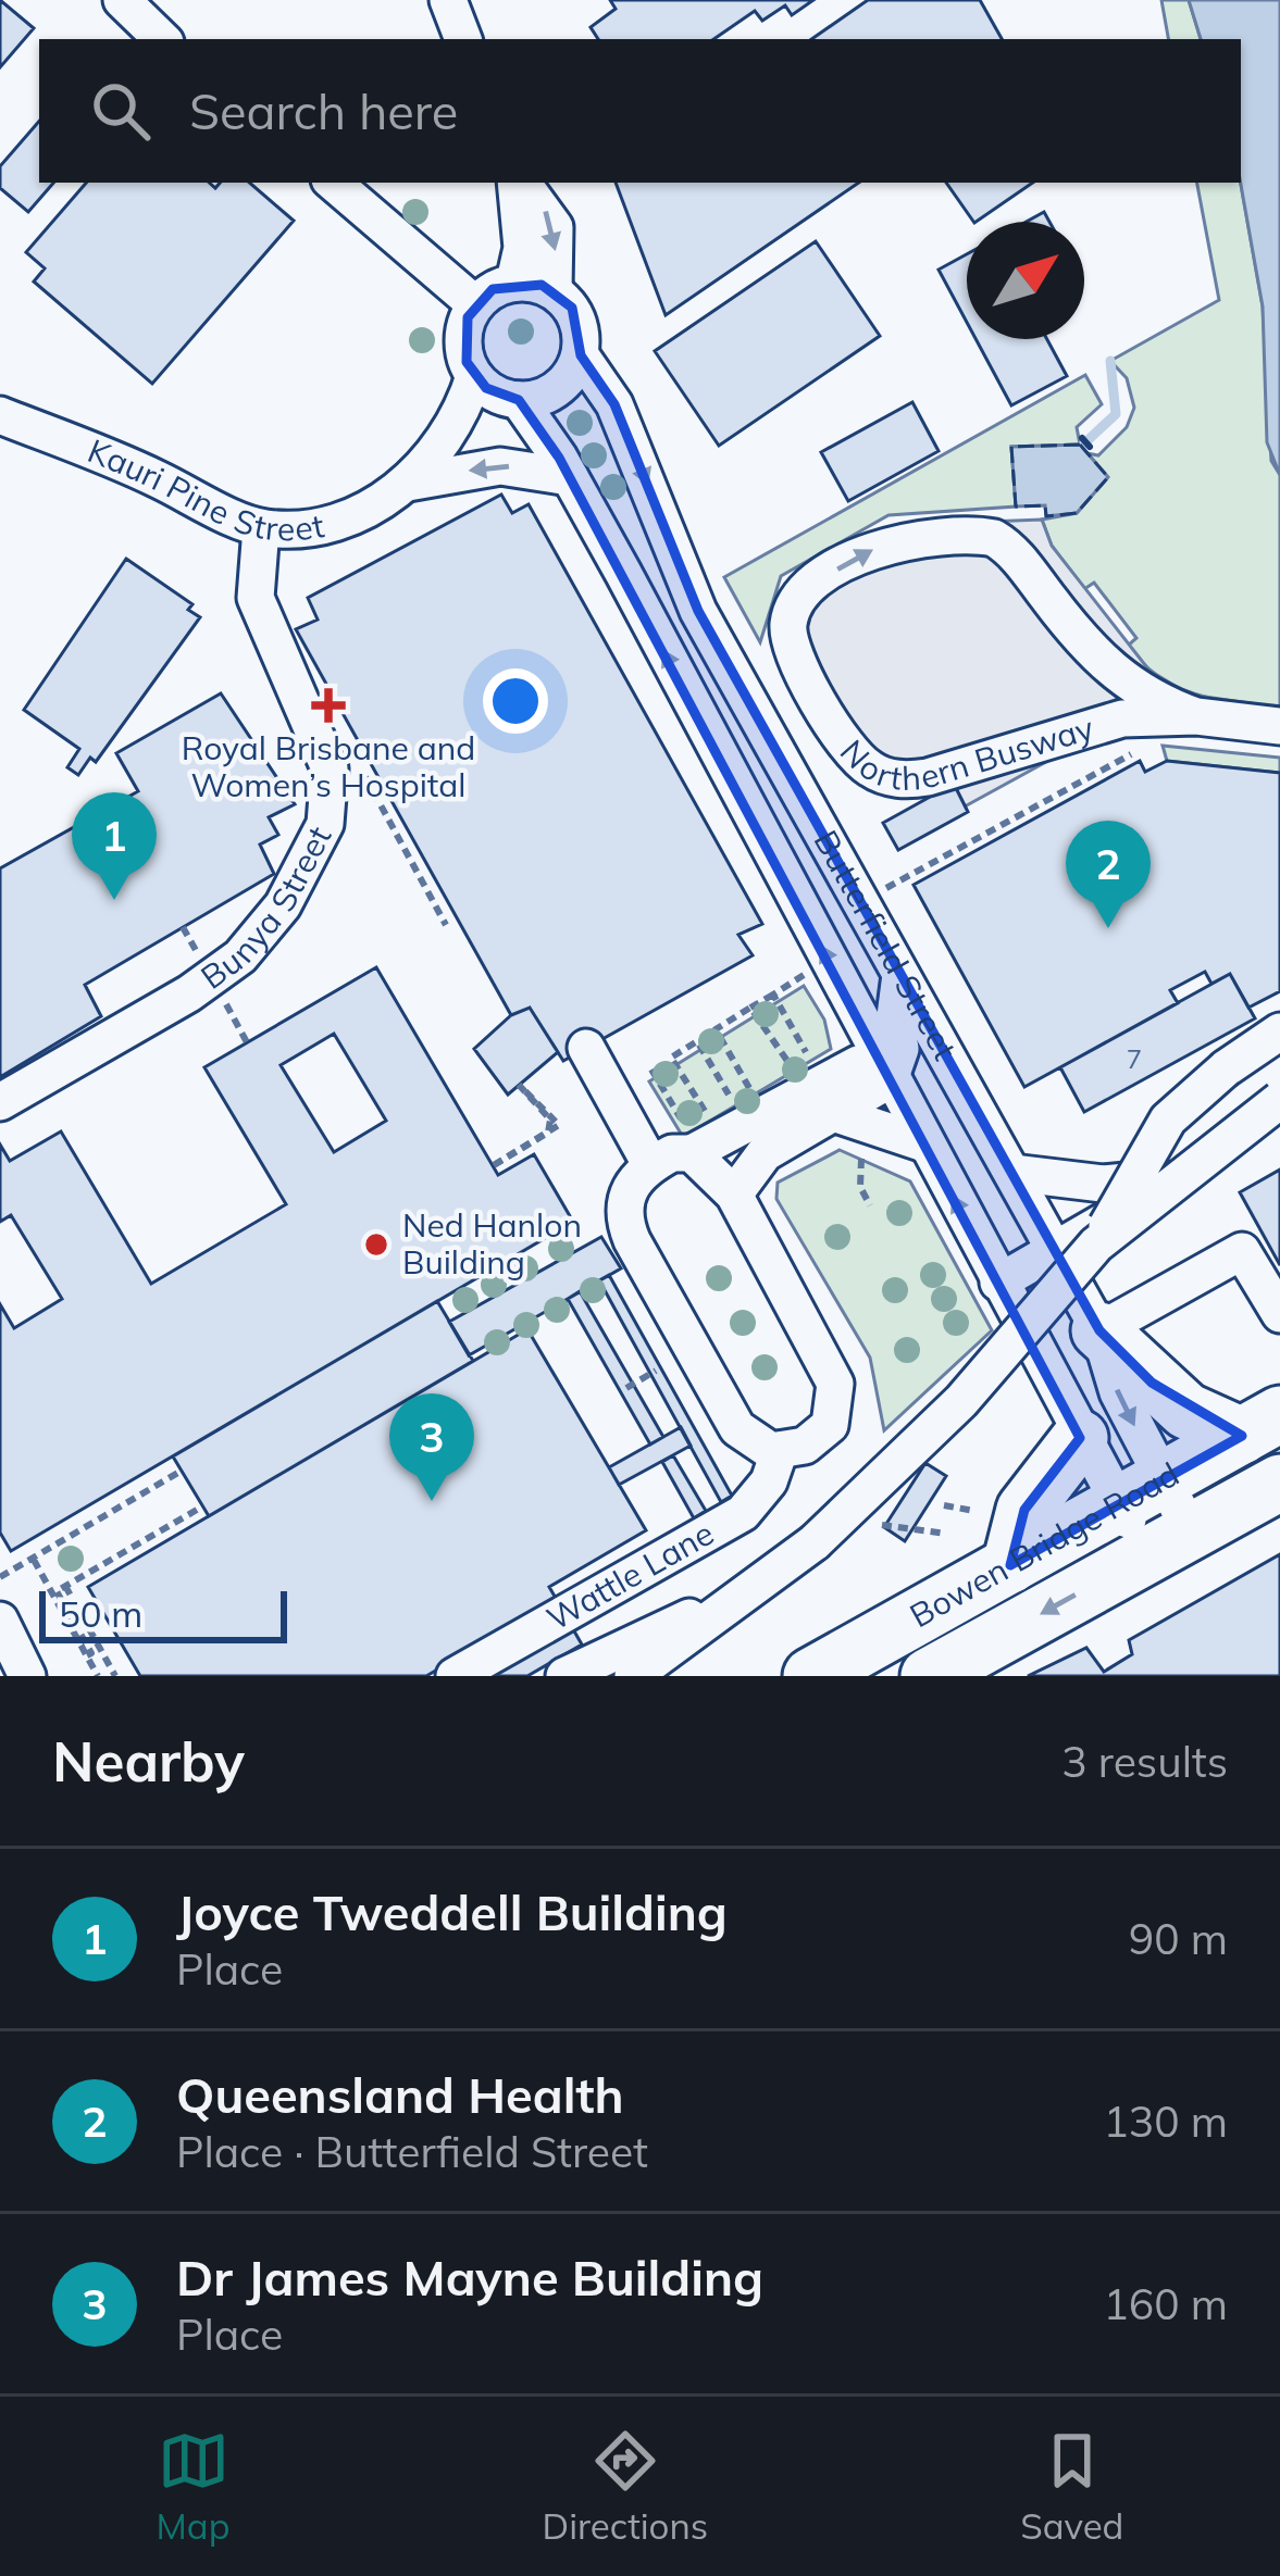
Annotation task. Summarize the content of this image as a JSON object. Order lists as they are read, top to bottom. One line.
{"streets":{"highway":["Bowen Bridge Road"],"street":["Kauri Pine Street","Northern Busway","Bunya Street","Butterfield Street","Wattle Lane"]},"crossings":[["Kauri Pine Street","Bunya Street"],["Butterfield Street","Bowen Bridge Road"]],"places":{"health":["Royal Brisbane and Women’s Hospital"],"other":["Ned Hanlon Building"]},"house_numbers":["7"],"scale_bar":"50 m","north":"top right","page":{"search":"Search here","pins":["1","2","3"],"scale":"50 m","heading":["Nearby","3 results"],"list":[{"mark":"1","name":"Joyce Tweddell Building","note":"Place","value":"90 m"},{"mark":"2","name":"Queensland Health","note":"Place · Butterfield Street","value":"130 m"},{"mark":"3","name":"Dr James Mayne Building","note":"Place","value":"160 m"}],"nav":["Map","Directions","Saved"]}}
